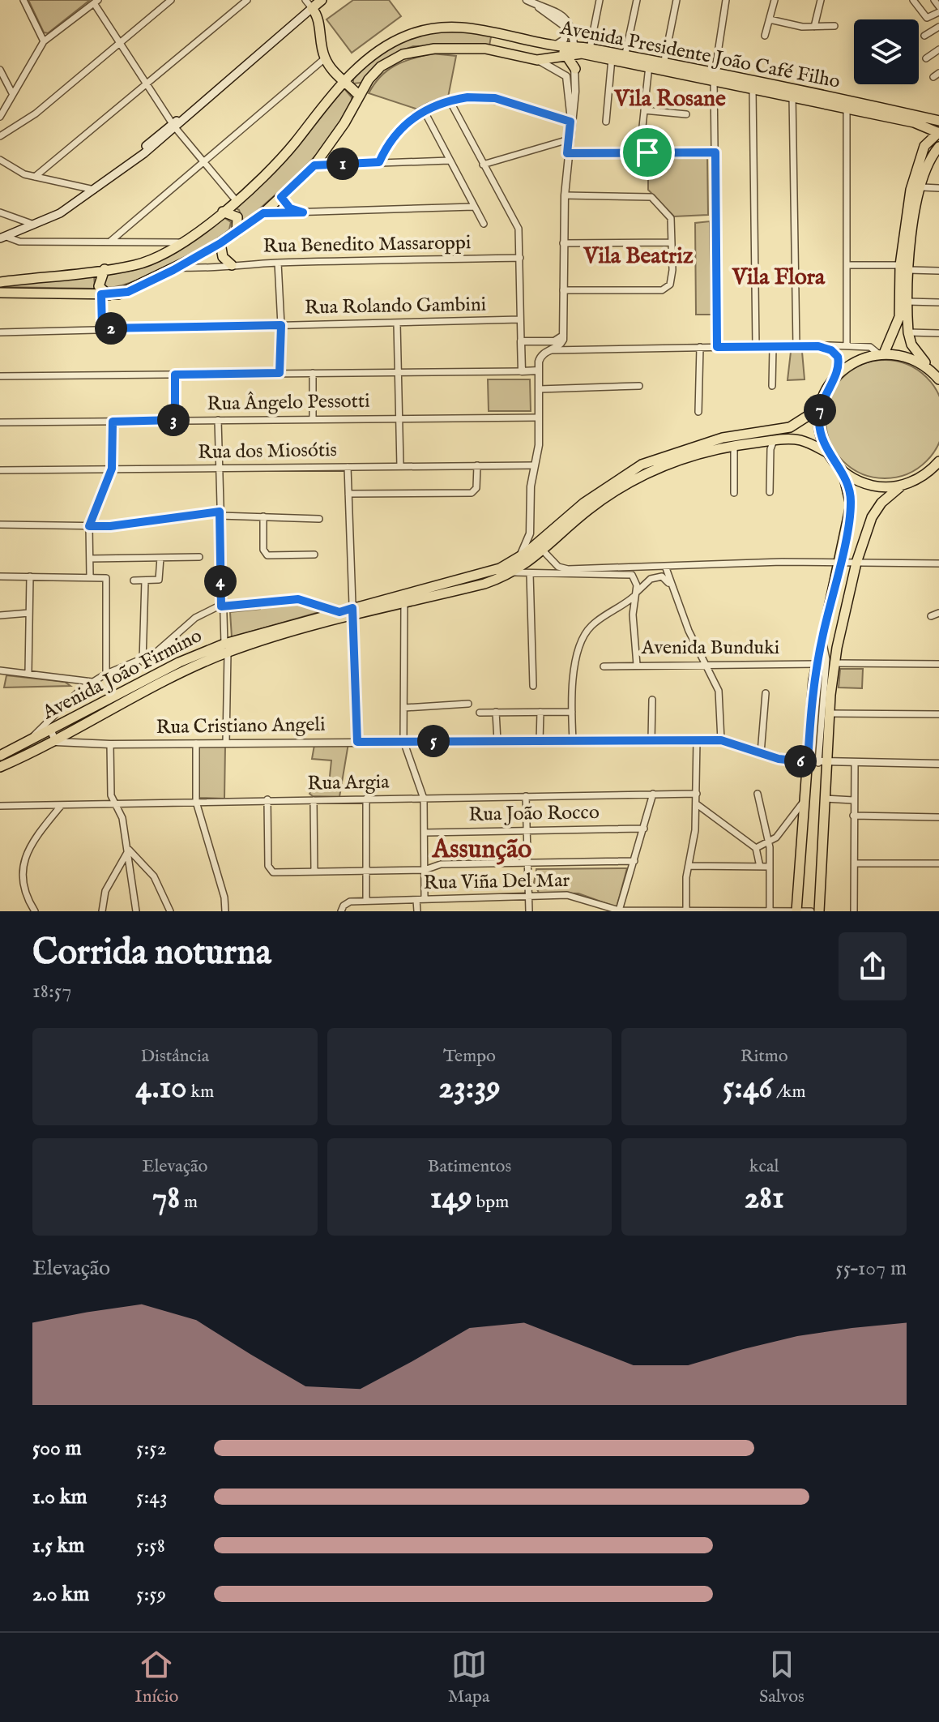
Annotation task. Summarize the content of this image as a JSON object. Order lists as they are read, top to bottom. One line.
{"streets":{"main road":["Avenida Presidente João Café Filho","Avenida João Firmino"],"street":["Rua Benedito Massaroppi","Rua Rolando Gambini","Rua Ângelo Pessotti","Rua dos Miosótis","Avenida Bunduki","Rua Cristiano Angeli","Rua Argia","Rua João Rocco","Rua Viña Del Mar"]},"crossings":[["Avenida Presidente João Café Filho","Rua Benedito Massaroppi"],["Avenida João Firmino","Rua Cristiano Angeli"]],"districts":["Vila Rosane","Vila Beatriz","Vila Flora","Assunção"],"page":{"pins":["1","2","7","3","4","5","6"],"heading":["Corrida noturna","18:57"],"stats":[["Distância","4.10 km"],["Tempo","23:39"],["Ritmo","5:46 /km"],["Elevação","78 m"],["Batimentos","149 bpm"],["kcal","281"]],"chart":["Elevação","55–107 m"],"list":[{"name":"500 m","note":"5:52"},{"name":"1.0 km","note":"5:43"},{"name":"1.5 km","note":"5:58"},{"name":"2.0 km","note":"5:59"}],"tabs":["Início","Mapa","Salvos"]}}
